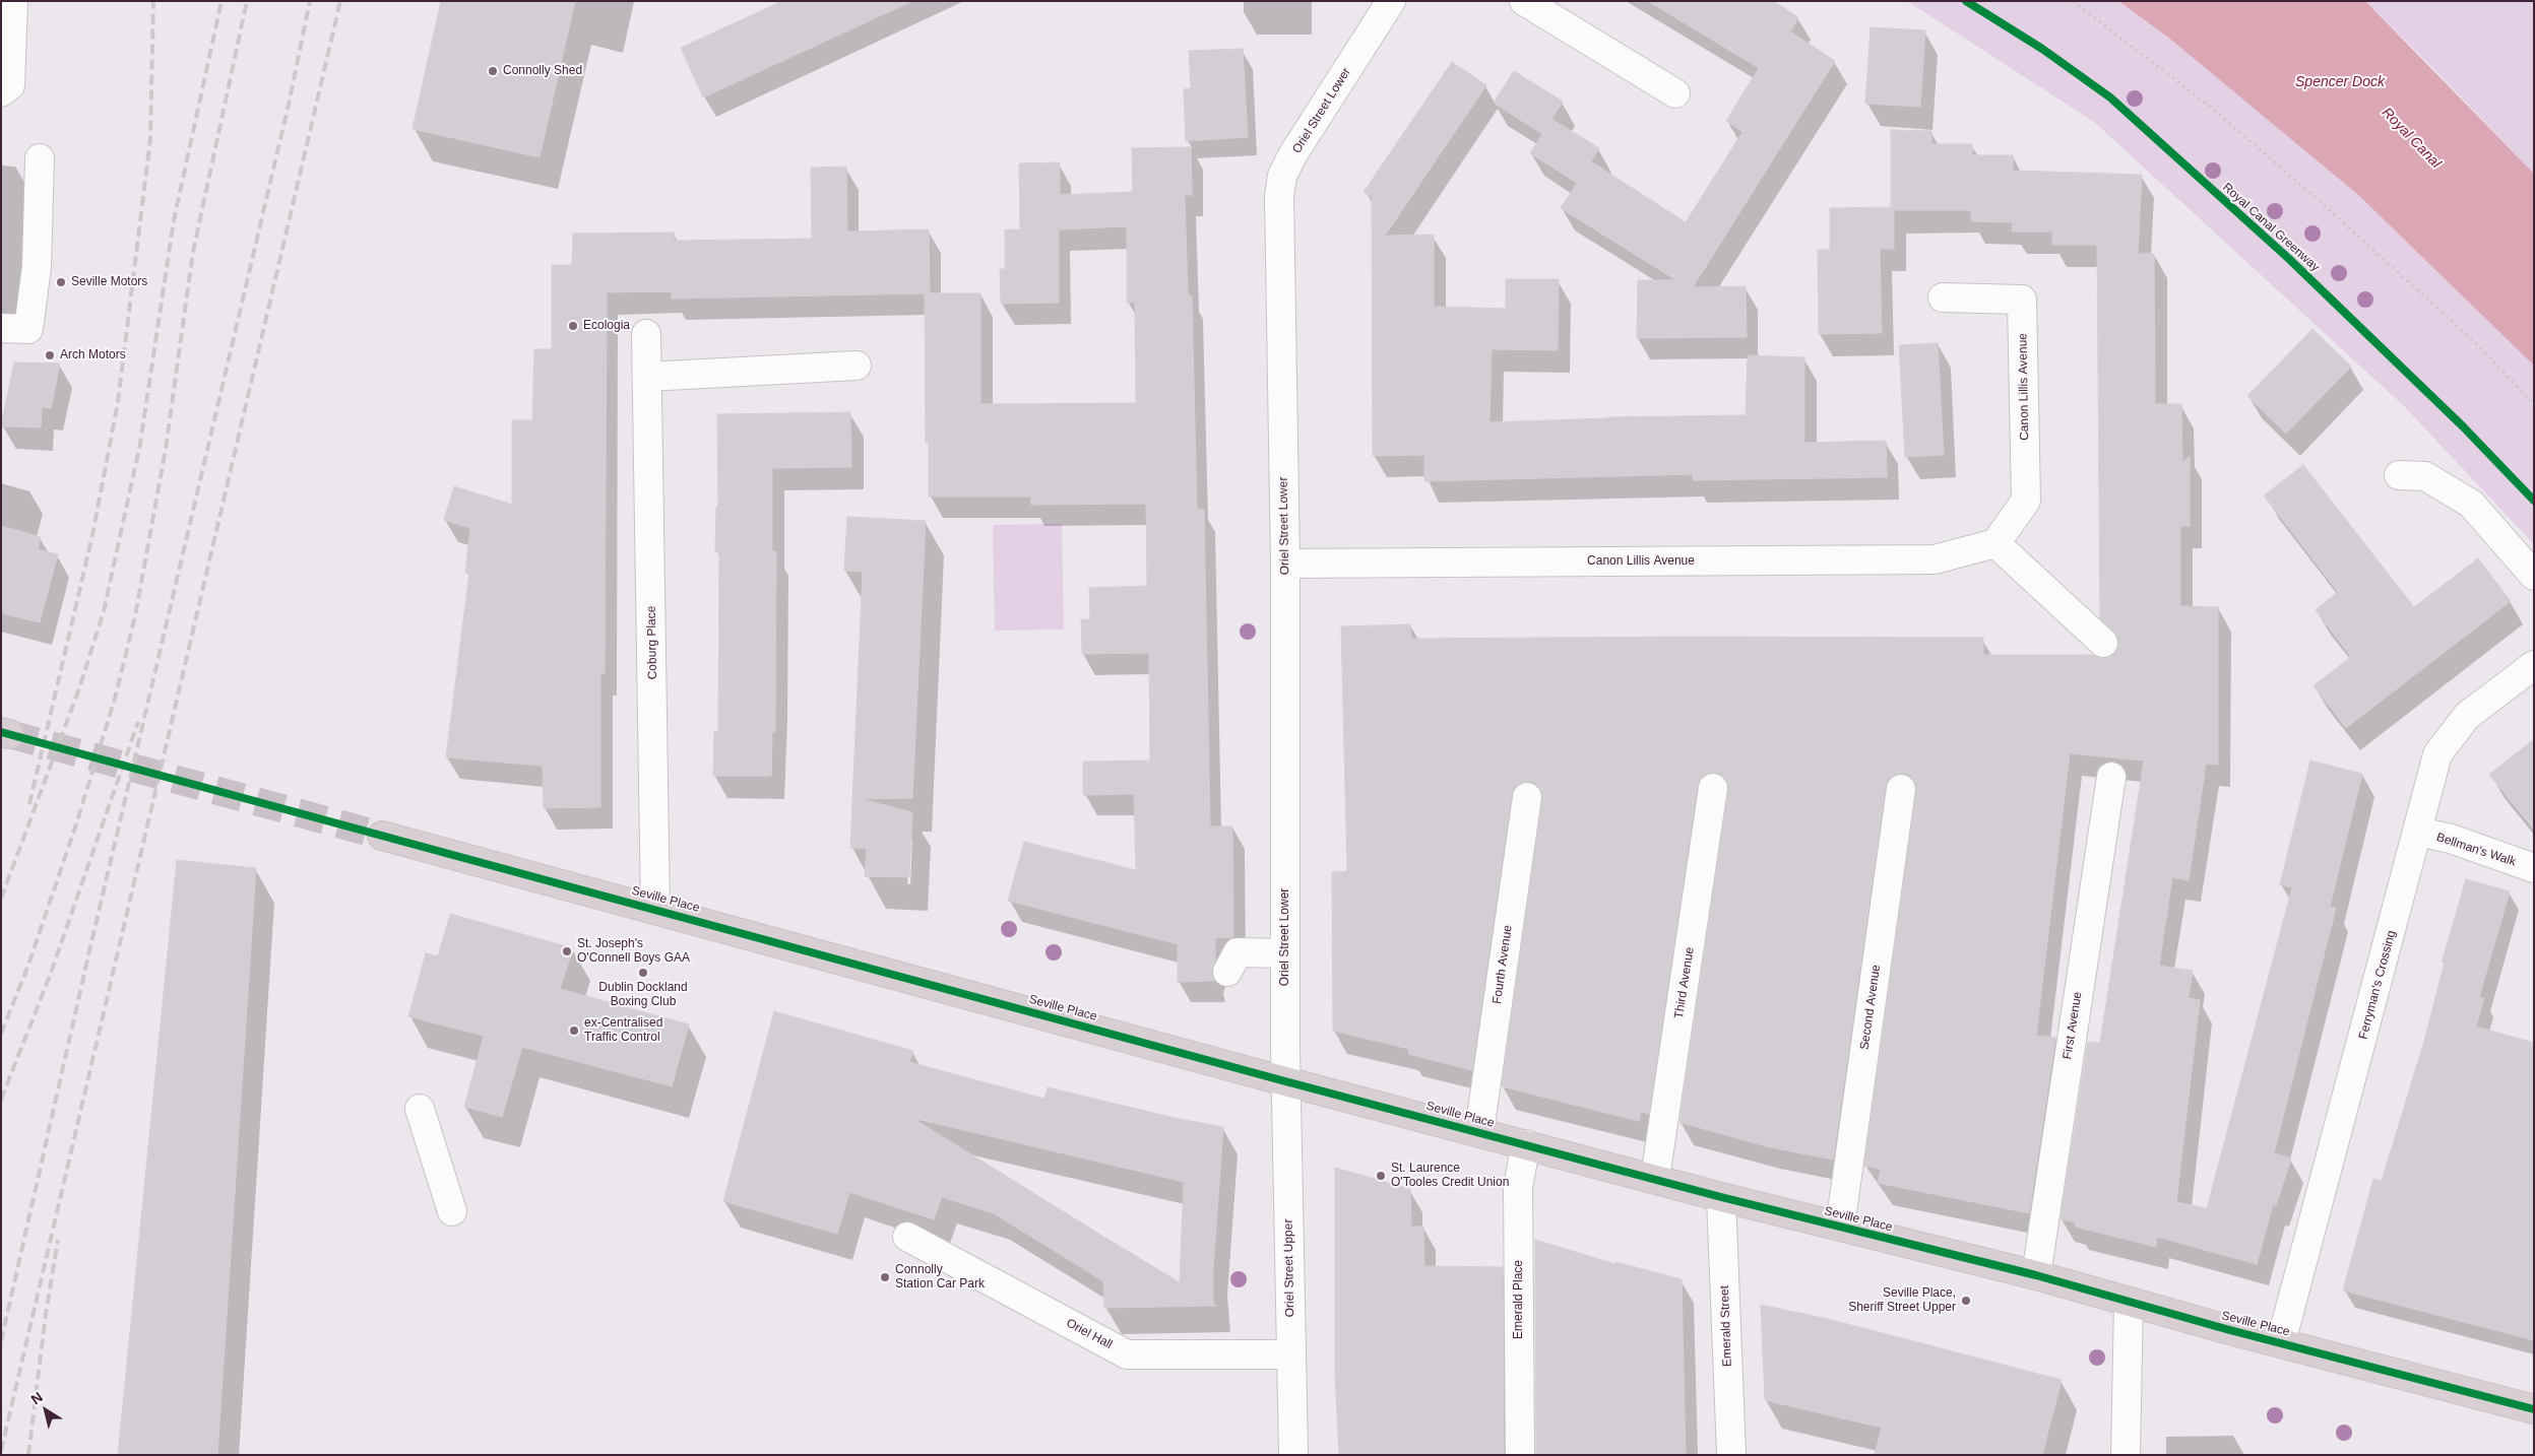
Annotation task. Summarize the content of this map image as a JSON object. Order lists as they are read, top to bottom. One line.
{"streets":{"main road":["Seville Place"],"street":["Oriel Street Lower","Canon Lillis Avenue","Coburg Place","Bellman's Walk","Fourth Avenue","Third Avenue","Ferryman's Crossing","Second Avenue","First Avenue","Oriel Street Upper","Emerald Place","Emerald Street","Oriel Hall"],"cycle path":["Royal Canal Greenway"]},"crossings":[["Oriel Street Lower","Canon Lillis Avenue"],["Oriel Street Lower","Seville Place"],["Oriel Street Lower","Oriel Street Upper"],["Coburg Place","Seville Place"],["Bellman's Walk","Ferryman's Crossing"],["Seville Place","Fourth Avenue"],["Seville Place","Third Avenue"],["Seville Place","Ferryman's Crossing"],["Seville Place","Second Avenue"],["Seville Place","First Avenue"],["Seville Place","Oriel Street Upper"],["Seville Place","Emerald Place"],["Seville Place","Emerald Street"],["Oriel Street Upper","Oriel Hall"]],"water":["Spencer Dock","Royal Canal"],"places":["Connolly Shed","Seville Motors","Ecologia","Arch Motors","St. Joseph's O'Connell Boys GAA","Dublin Dockland Boxing Club","ex-Centralised Traffic Control","St. Laurence O'Tooles Credit Union","Connolly Station Car Park","Seville Place, Sheriff Street Upper"],"north":"top left"}
